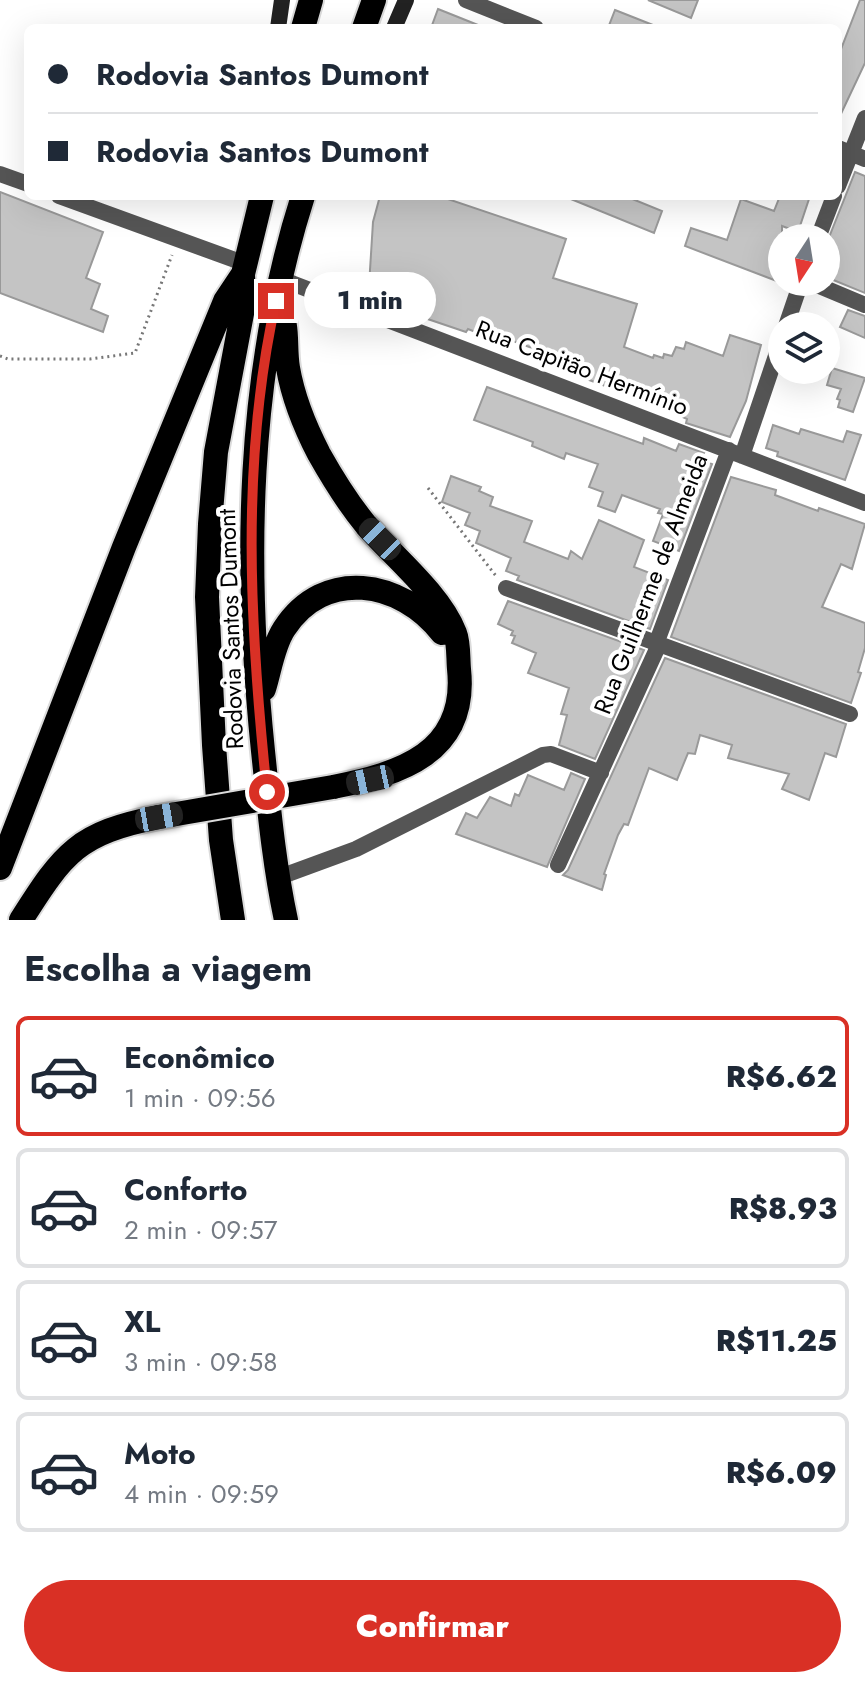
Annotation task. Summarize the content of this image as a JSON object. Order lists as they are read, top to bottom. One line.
{"streets":{"highway":["Rodovia Santos Dumont"],"street":["Rua Capitão Hermínio","Rua Guilherme de Almeida"]},"crossings":[["Rua Capitão Hermínio","Rua Guilherme de Almeida"],["Rua Capitão Hermínio","Rodovia Santos Dumont"]],"north":"bottom","page":{"banner":["Rodovia Santos Dumont","Rodovia Santos Dumont"],"bubble":"1 min","heading":"Escolha a viagem","list":[{"name":"Econômico","note":"1 min · 09:56","value":"R$6.62"},{"name":"Conforto","note":"2 min · 09:57","value":"R$8.93"},{"name":"XL","note":"3 min · 09:58","value":"R$11.25"},{"name":"Moto","note":"4 min · 09:59","value":"R$6.09"}],"buttons":"Confirmar"}}
